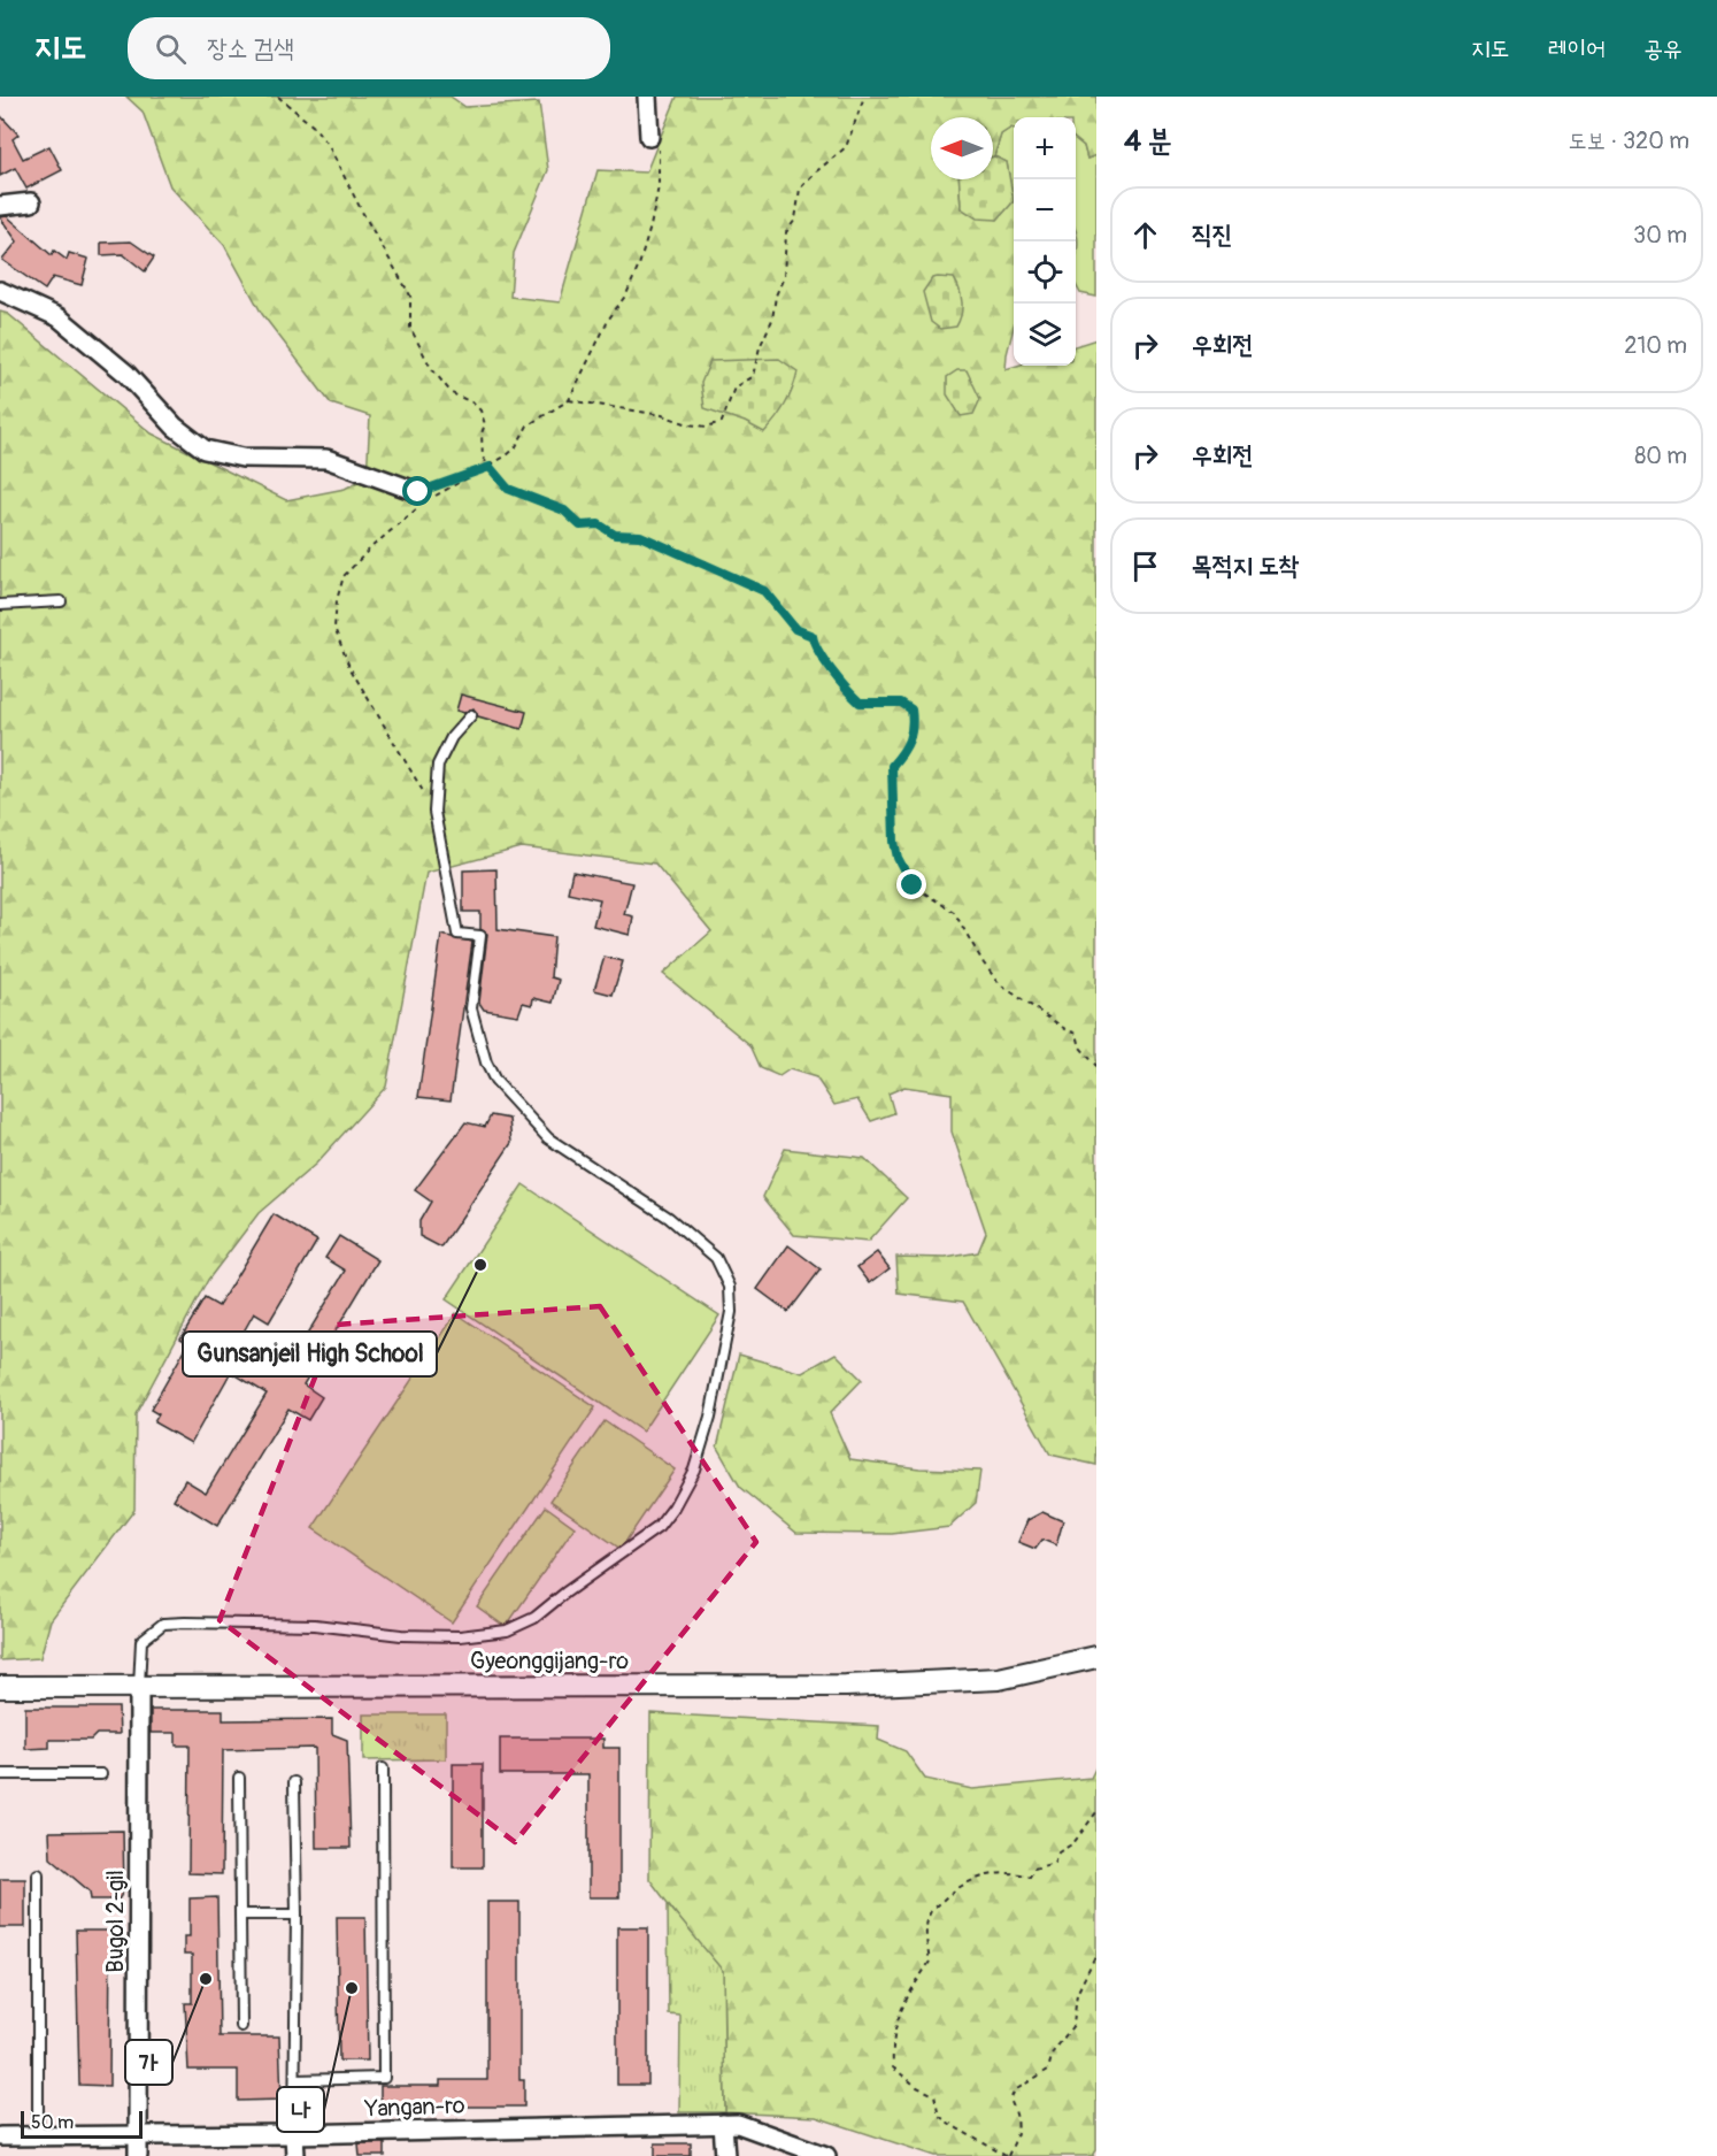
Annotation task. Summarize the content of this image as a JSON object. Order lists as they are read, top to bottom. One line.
{"streets":{"street":["Gyeonggijang-ro","Bugol 2-gil","Yangan-ro"]},"crossings":[["Gyeonggijang-ro","Bugol 2-gil"],["Bugol 2-gil","Yangan-ro"]],"places":["Gunsanjeil High School","가","나"],"scale_bar":"50 m","north":"left","page":{"header":"지도","search":"장소 검색","nav":["지도","레이어","공유"],"heading":["4 분","도보 · 320 m"],"map_buttons":["+","−"],"list":[["직진","30 m"],["우회전","210 m"],["우회전","80 m"],"목적지 도착"],"scale":"50 m"}}
